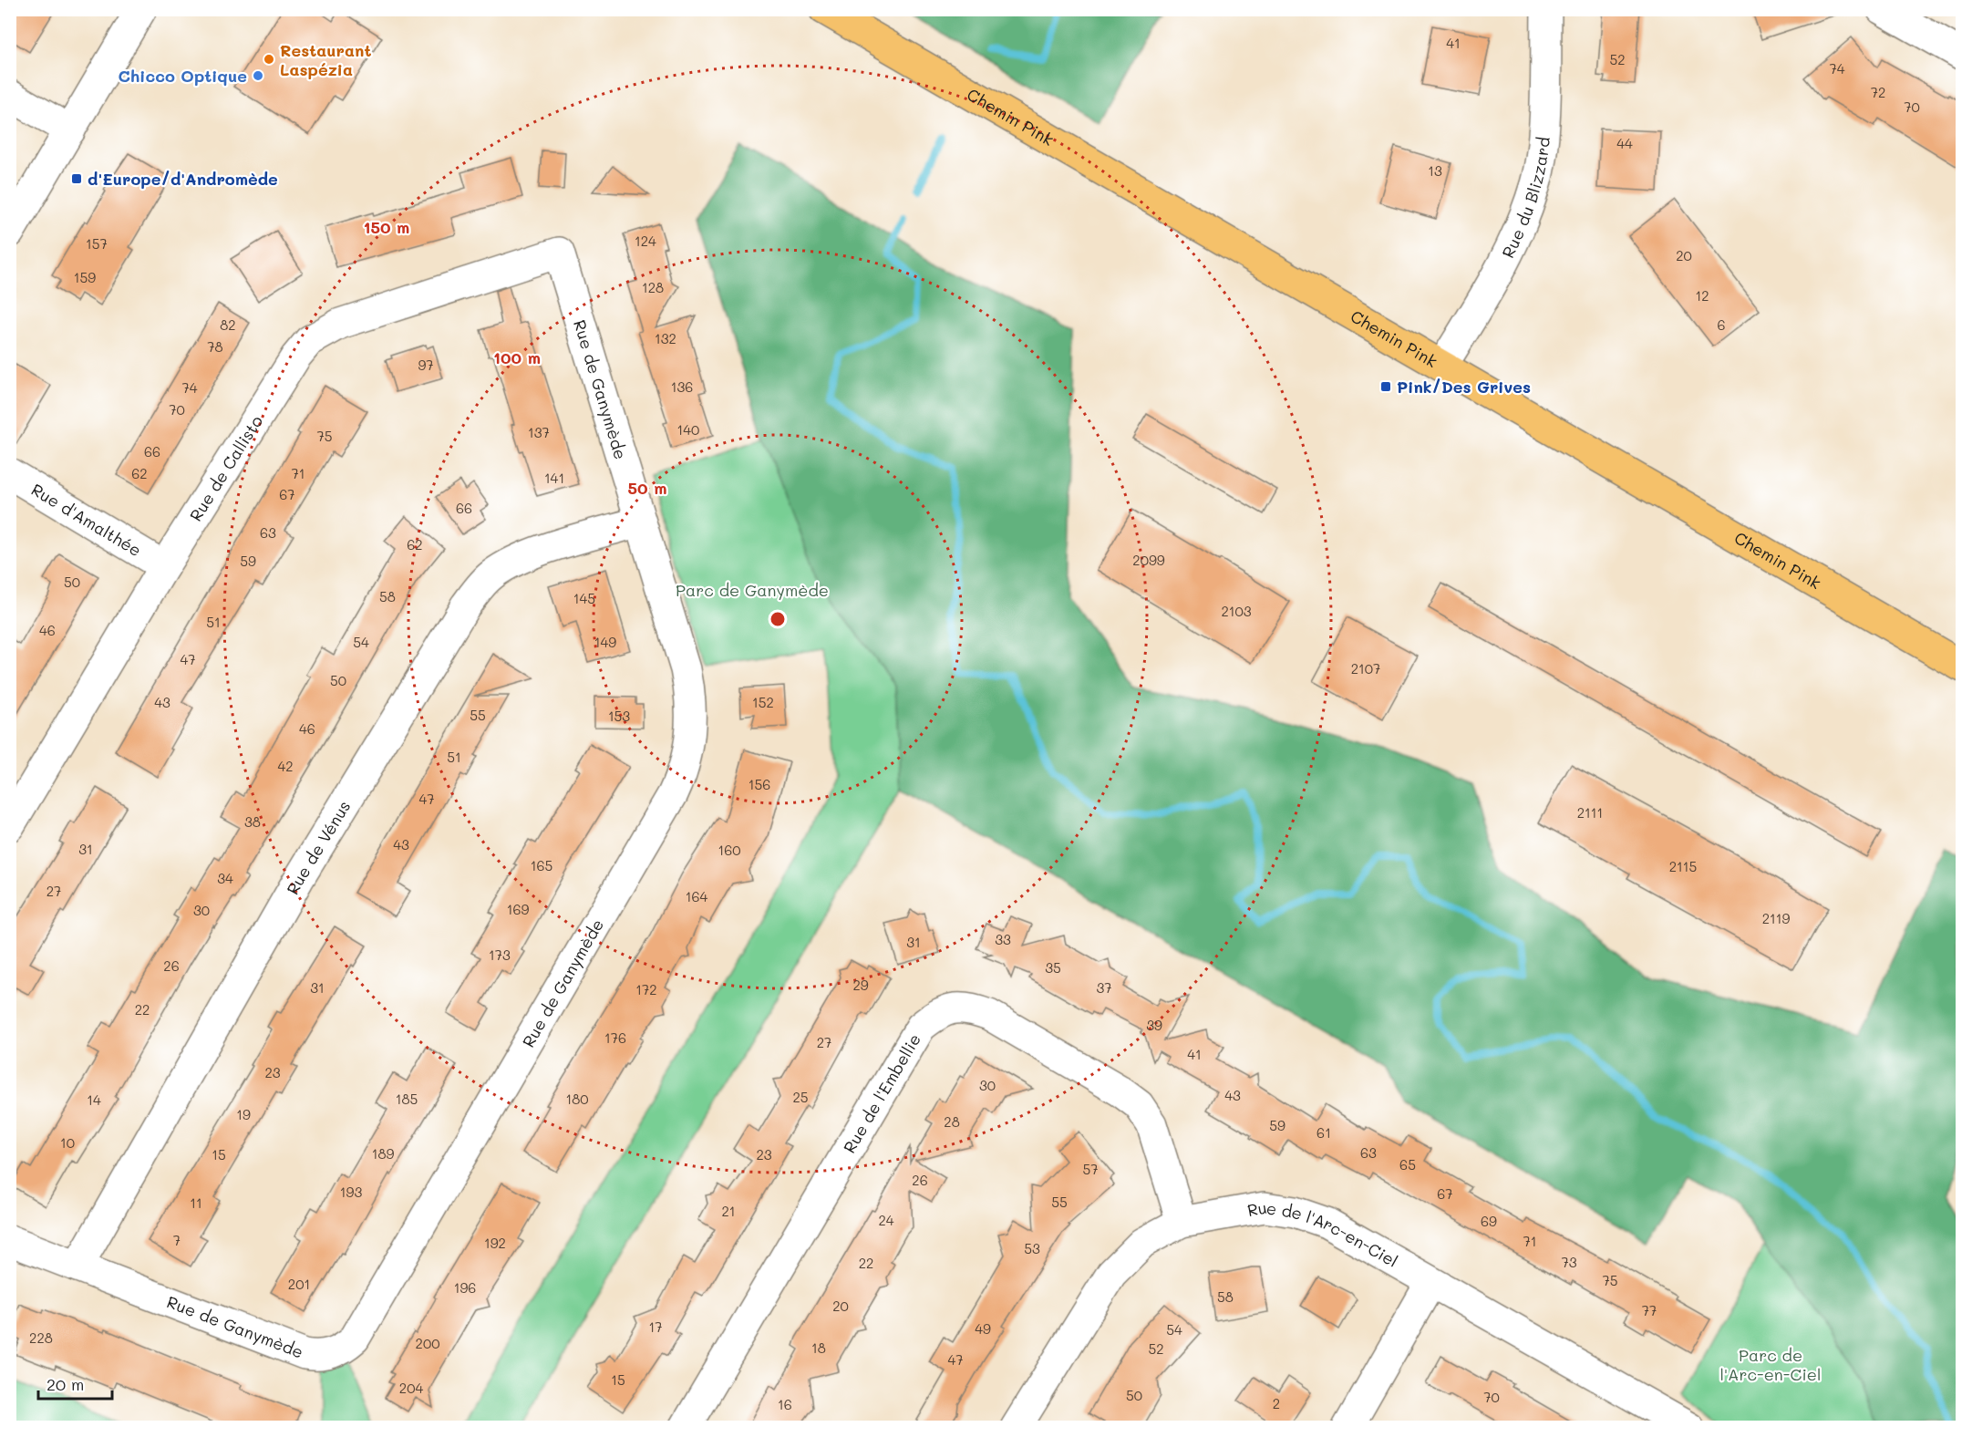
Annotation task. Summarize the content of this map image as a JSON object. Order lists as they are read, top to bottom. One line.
{"streets":{"main road":["Chemin Pink"],"street":["Rue du Blizzard","Rue de Ganymède","Rue de Callisto","Rue d'Amalthée","Rue de Vénus","Rue de l'Embellie","Rue de l'Arc-en-Ciel"]},"crossings":[["Chemin Pink","Rue du Blizzard"],["Rue de Ganymède","Rue de Callisto"],["Rue de Ganymède","Rue de Vénus"],["Rue de Callisto","Rue d'Amalthée"],["Rue de l'Embellie","Rue de l'Arc-en-Ciel"]],"parks":["Parc de Ganymède","Parc de l'Arc-en-Ciel"],"places":{"other":["Restaurant Laspézia","Chicco Optique"],"transit":["d'Europe/d'Andromède","Pink/Des Grives"]},"house_numbers":["41","52","74","72","70","44","13","124","157","20","159","128","12","82","6","132","78","97","136","74","70","140","137","75","66","62","71","141","67","66","63","62","2099","59","50","58","145","2103","51","46","54","149","47","2107","50","43","152","55","153","46","51","42","156","47","2111","38","43","31","160","165","2115","34","27","164","169","30","2119","33","31","173","26","35","29","31","37","172","22","39","176","27","41","23","30","43","25","185","180","14","19","28","59","61","10","63","189","15","23","65","57","26","193","67","55","11","21","24","69","7","71","192","53","73","22","75","201","196","58","20","77","17","49","54","228","200","18","52","47","15","204","50","70","2","16"],"scale_bar":"20 m","rings":["150 m","100 m","50 m"]}
